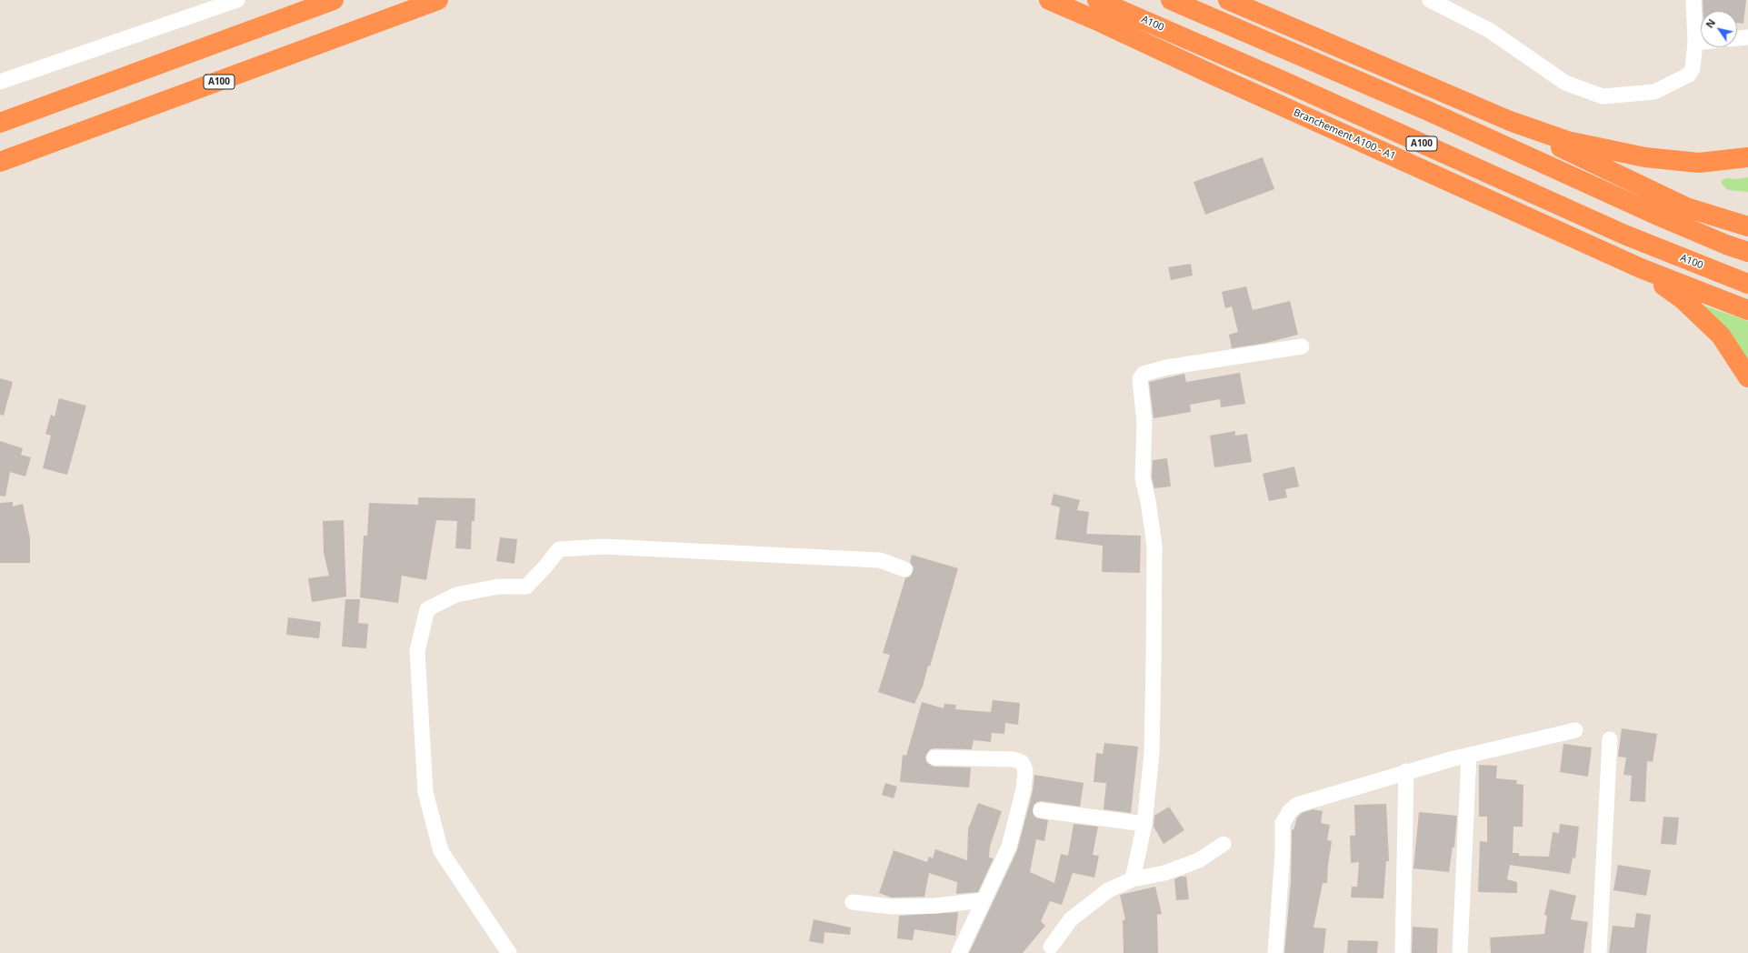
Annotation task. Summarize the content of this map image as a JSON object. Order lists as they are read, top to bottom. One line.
{"streets":{"highway":["A100","Branchement A100 - A1"]},"north":"top left"}
